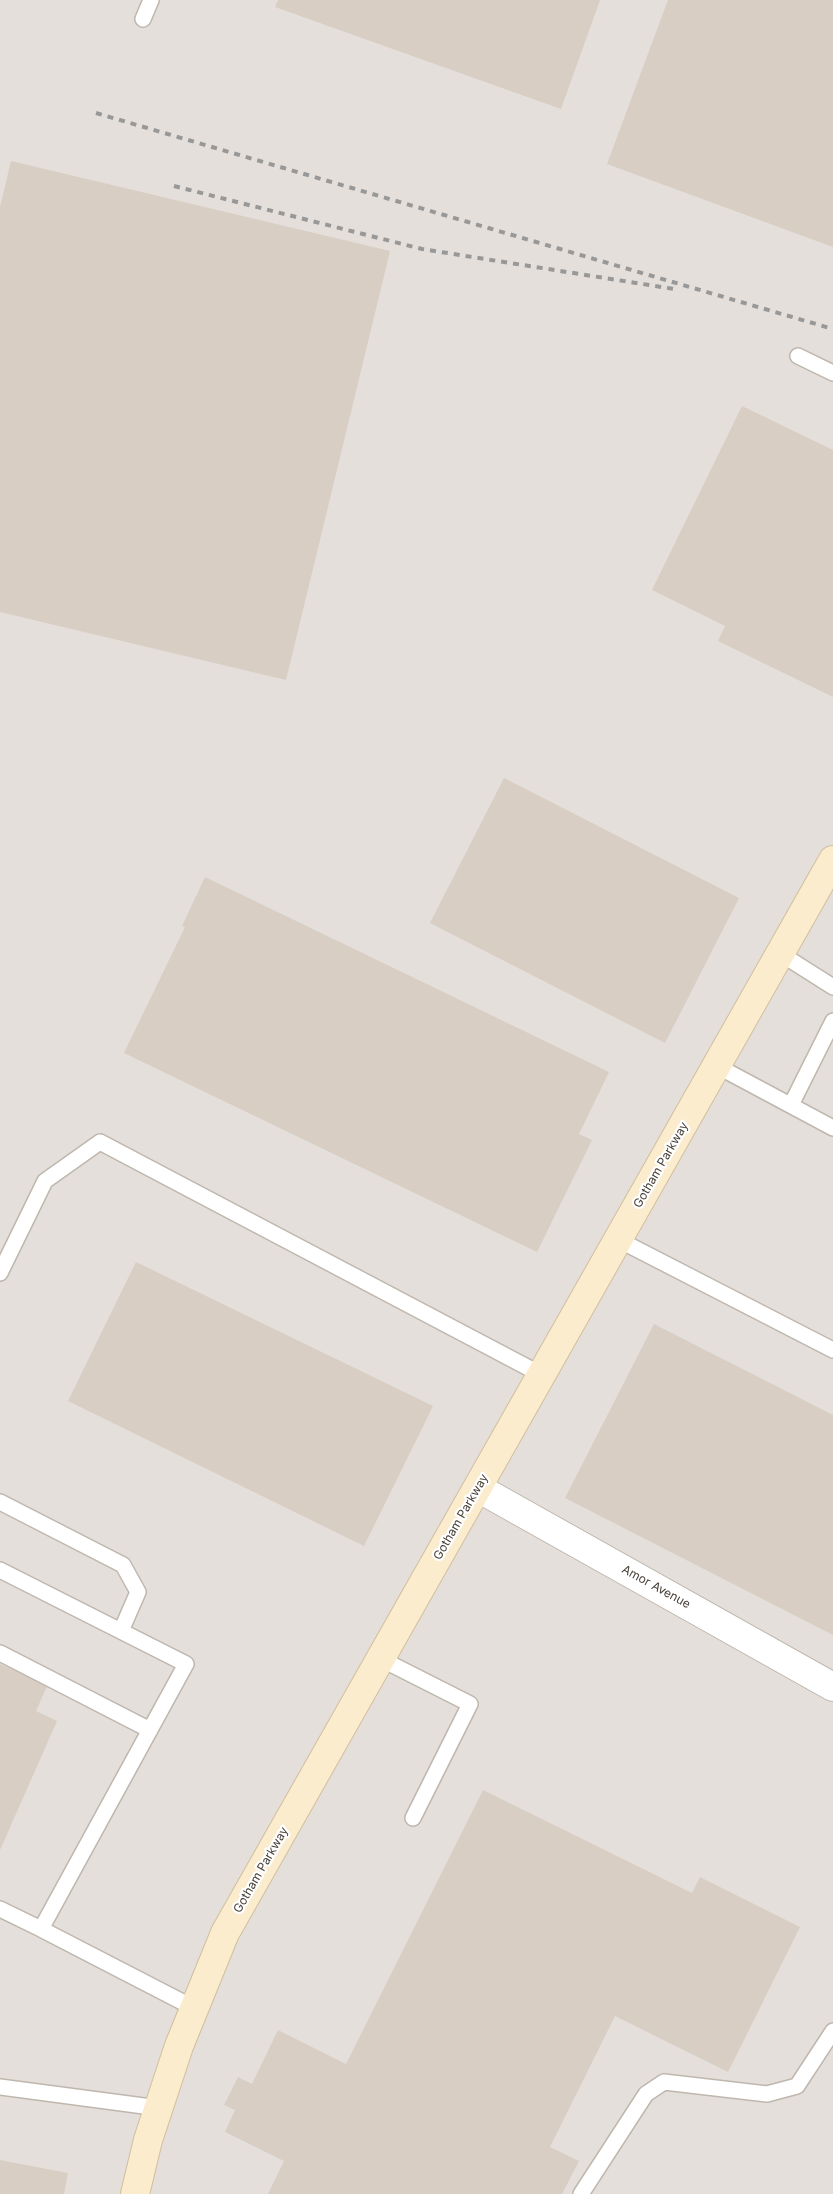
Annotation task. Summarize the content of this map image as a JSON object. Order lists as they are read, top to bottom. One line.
{"streets":{"street":["Gotham Parkway","Amor Avenue"]},"crossings":[["Gotham Parkway","Amor Avenue"]]}
